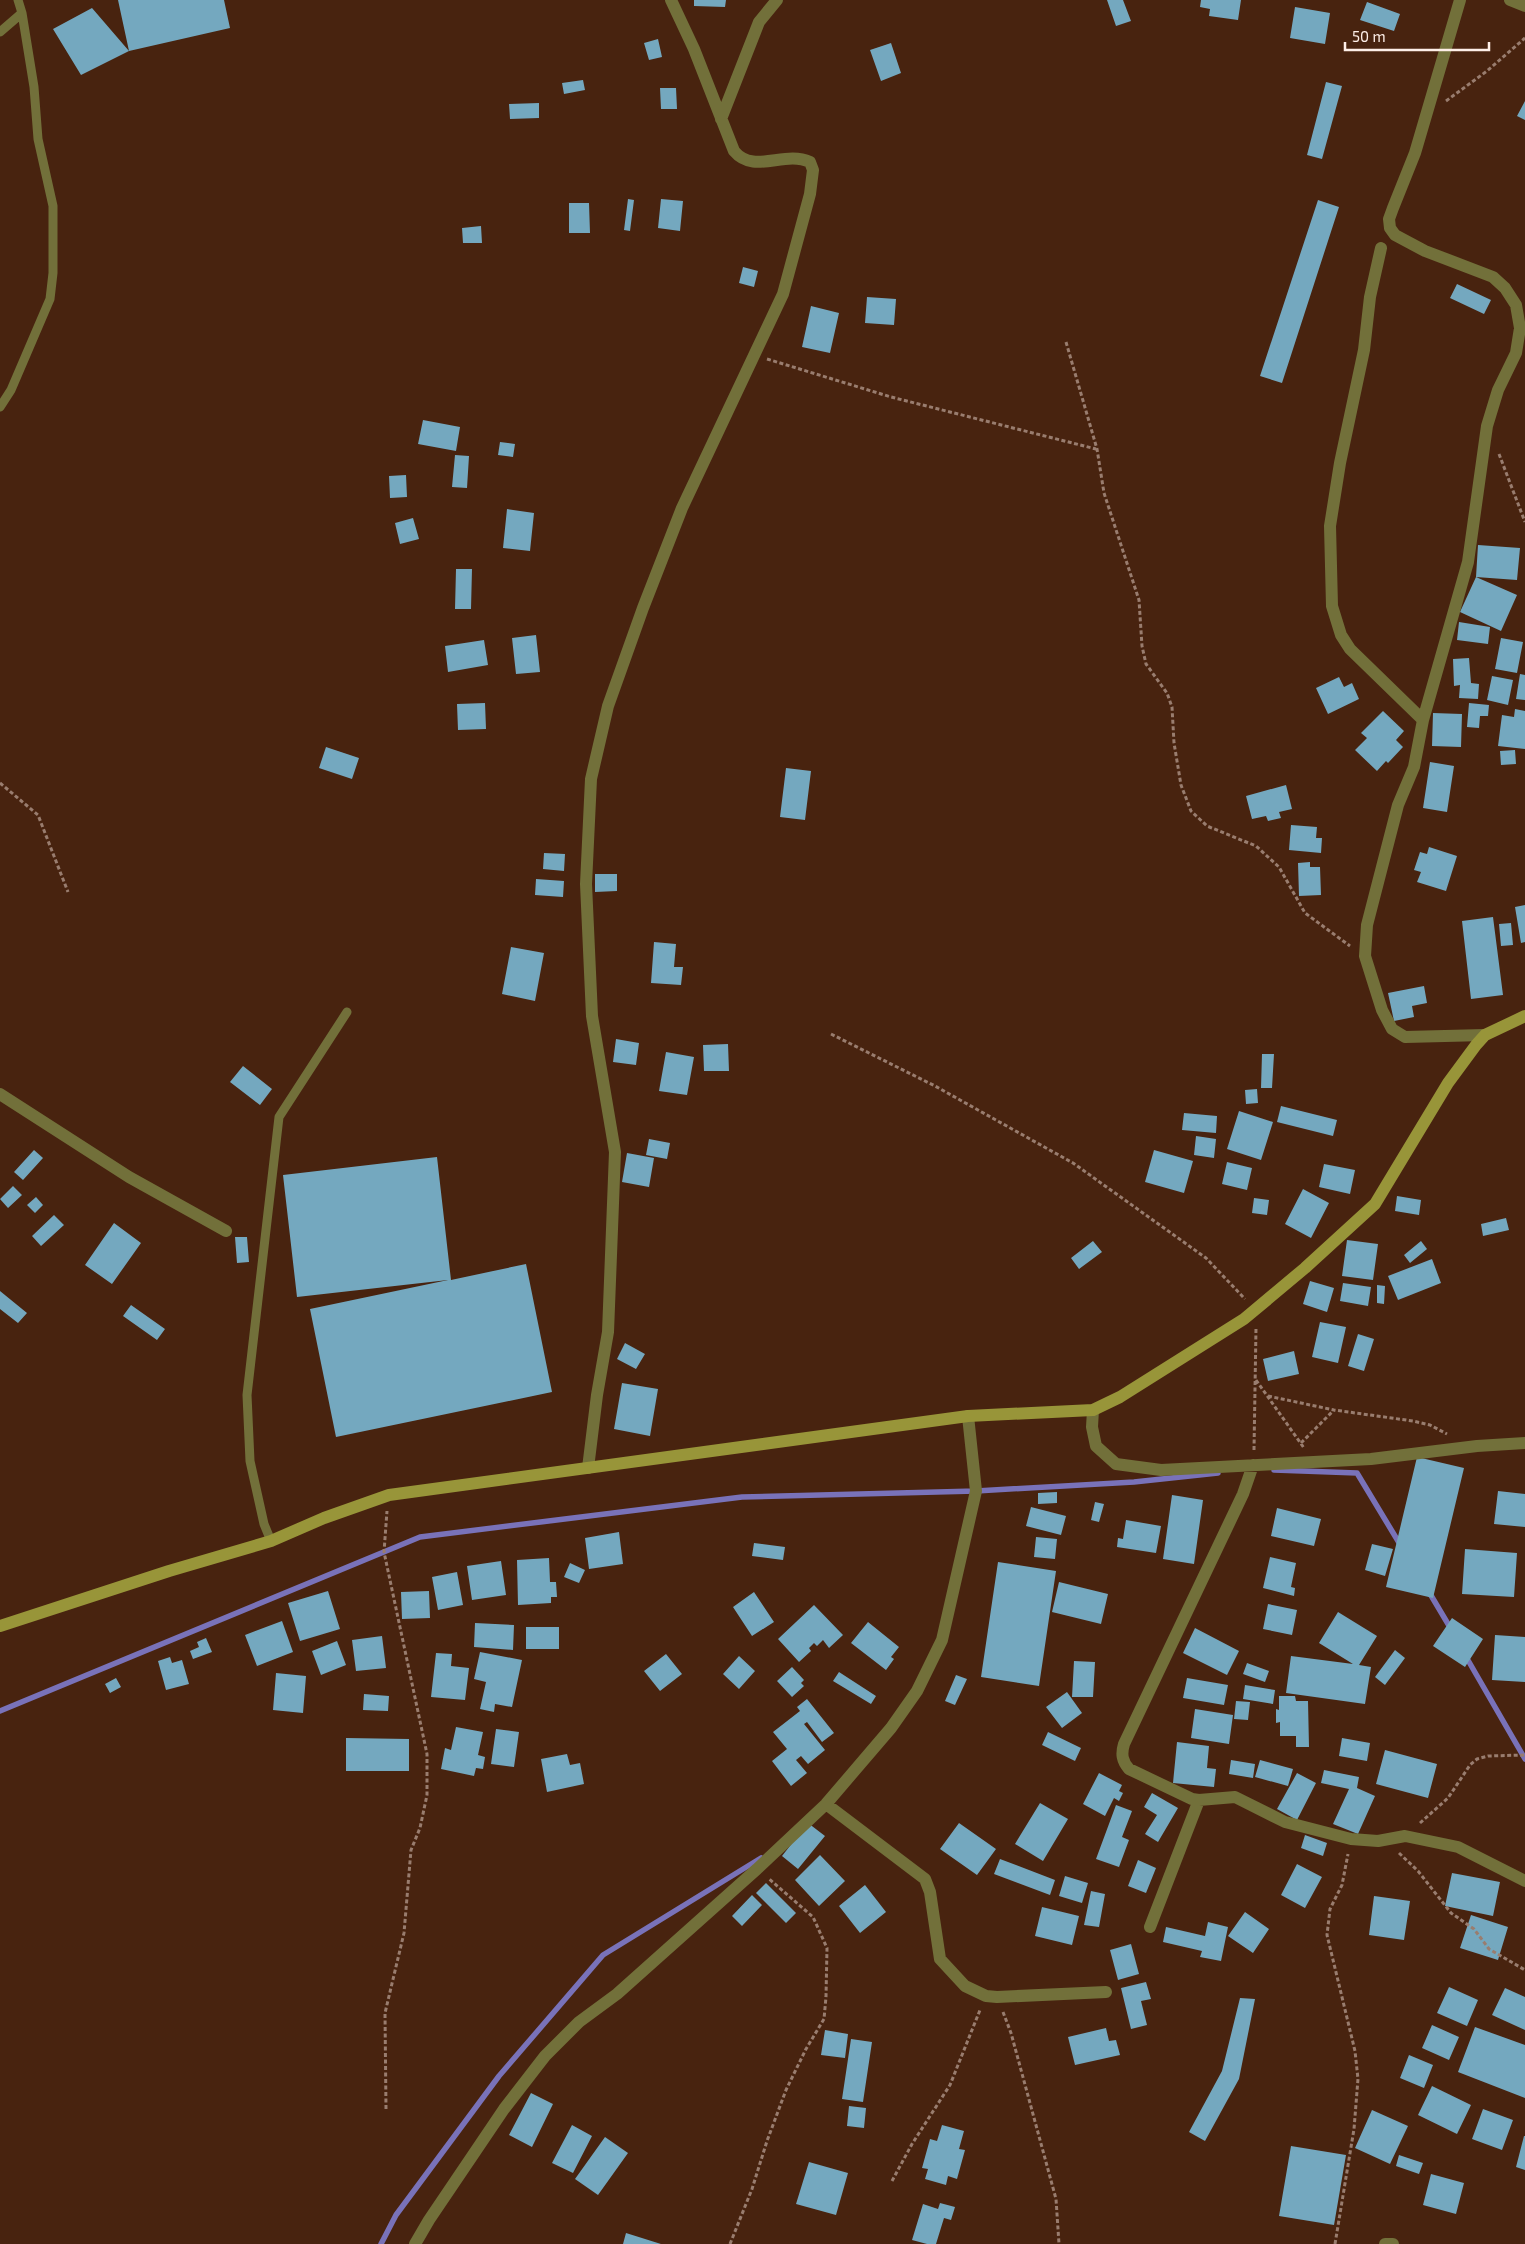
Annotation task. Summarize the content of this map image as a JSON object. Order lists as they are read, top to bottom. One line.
{"scale_bar":"50 m"}
